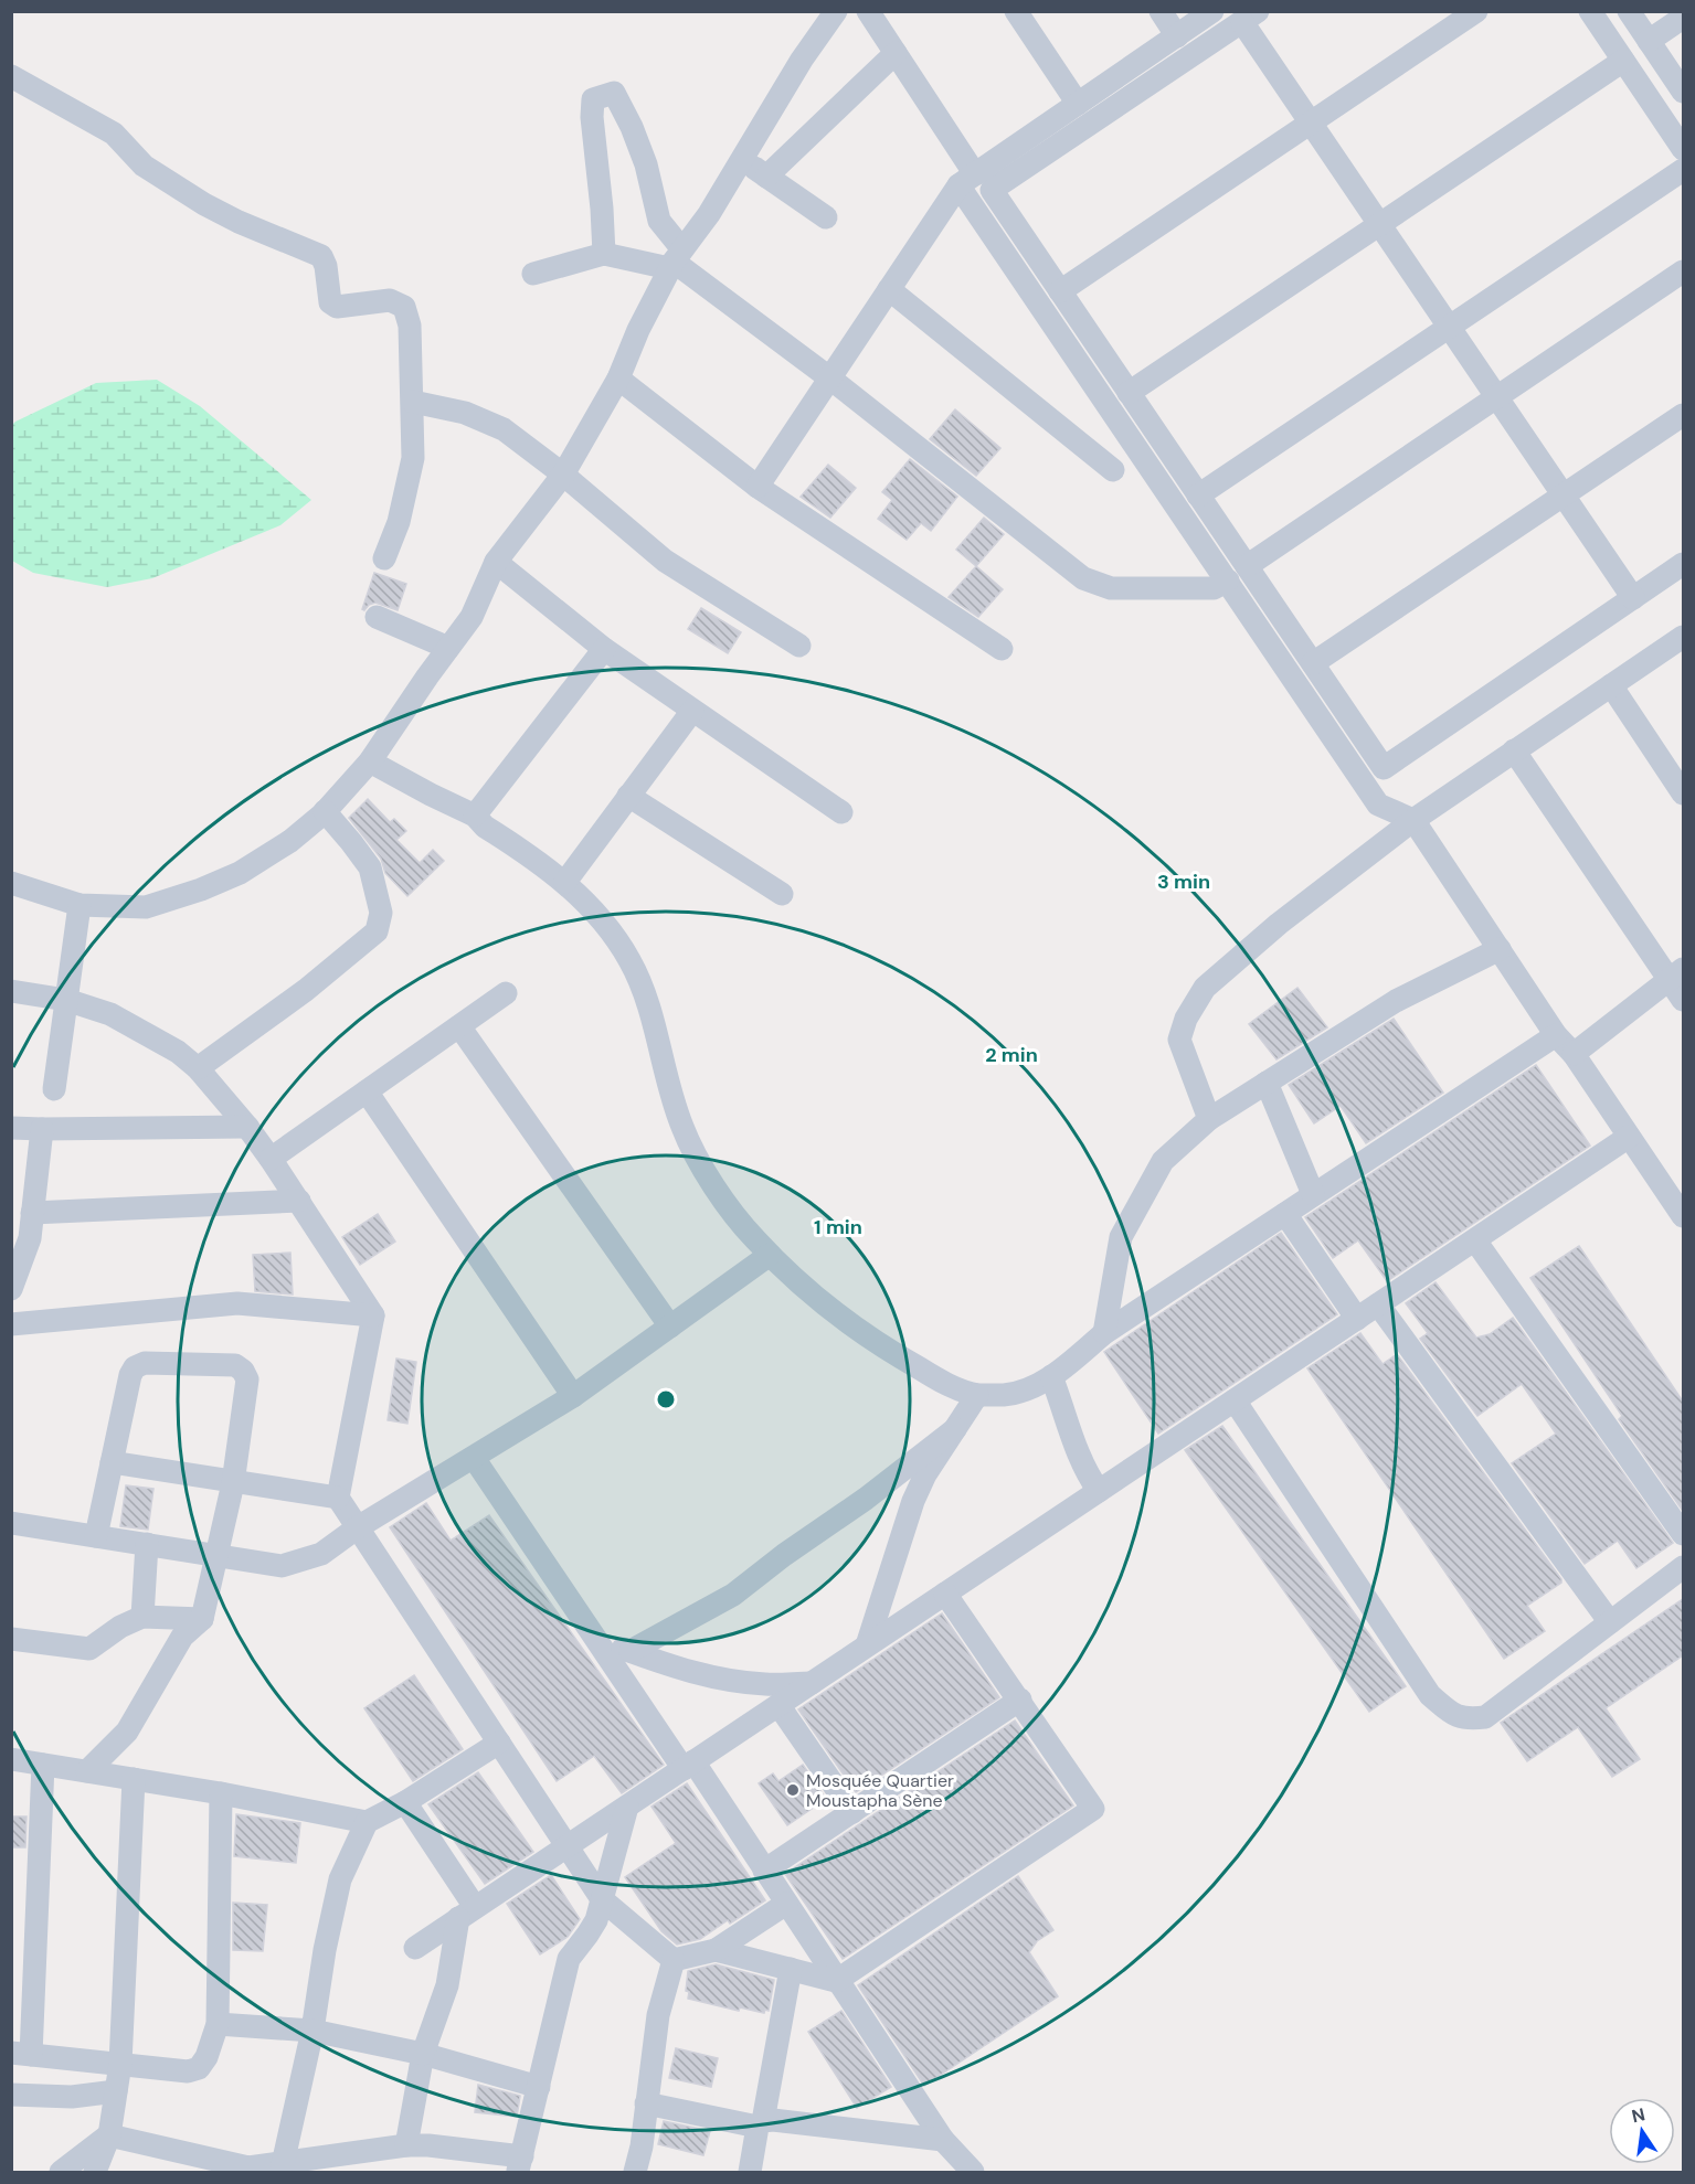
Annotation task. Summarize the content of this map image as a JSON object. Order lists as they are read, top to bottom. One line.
{"places":["Mosquée Quartier Moustapha Sène"],"north":"top","rings":["3 min","2 min","1 min"]}
